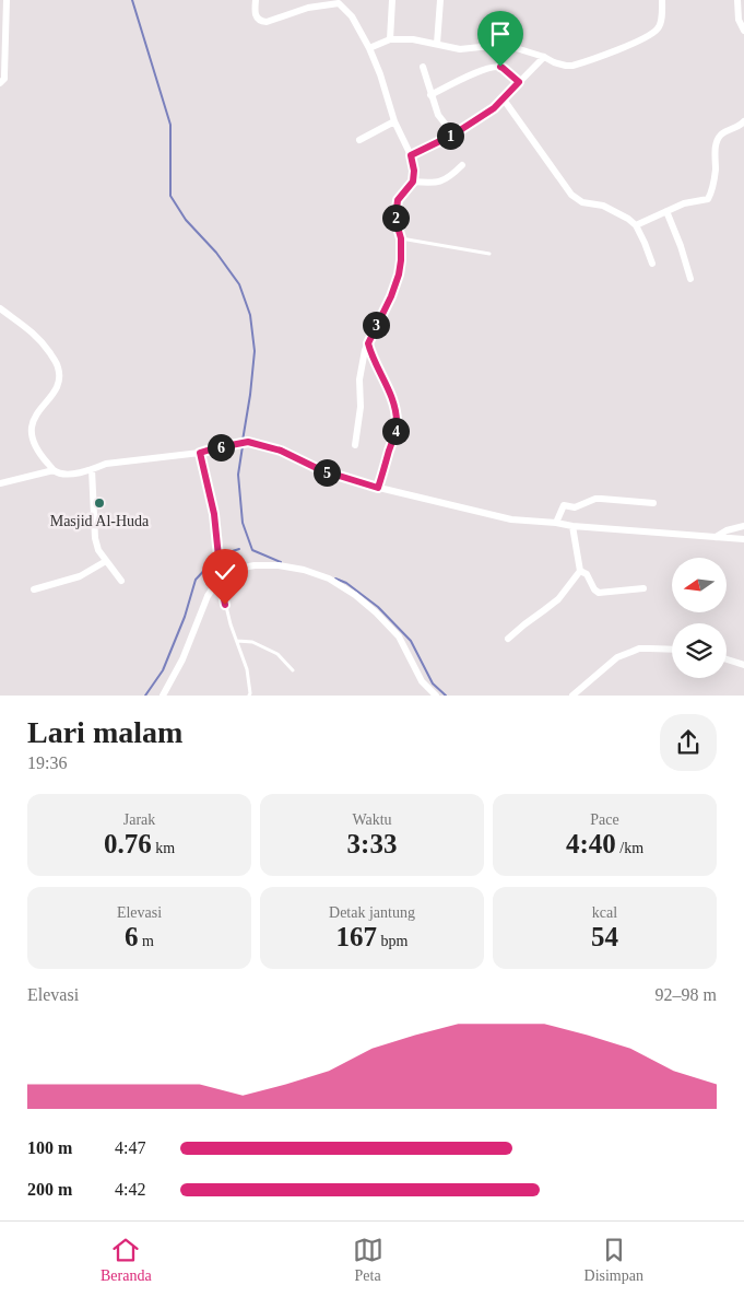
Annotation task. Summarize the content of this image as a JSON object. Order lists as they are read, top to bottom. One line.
{"places":["Masjid Al-Huda"],"north":"left","page":{"pins":["1","2","3","4","6","5"],"heading":["Lari malam","19:36"],"stats":[["Jarak","0.76 km"],["Waktu","3:33"],["Pace","4:40 /km"],["Elevasi","6 m"],["Detak jantung","167 bpm"],["kcal","54"]],"chart":["Elevasi","92–98 m"],"list":[{"name":"100 m","note":"4:47"},{"name":"200 m","note":"4:42"}],"tabs":["Beranda","Peta","Disimpan"]}}
